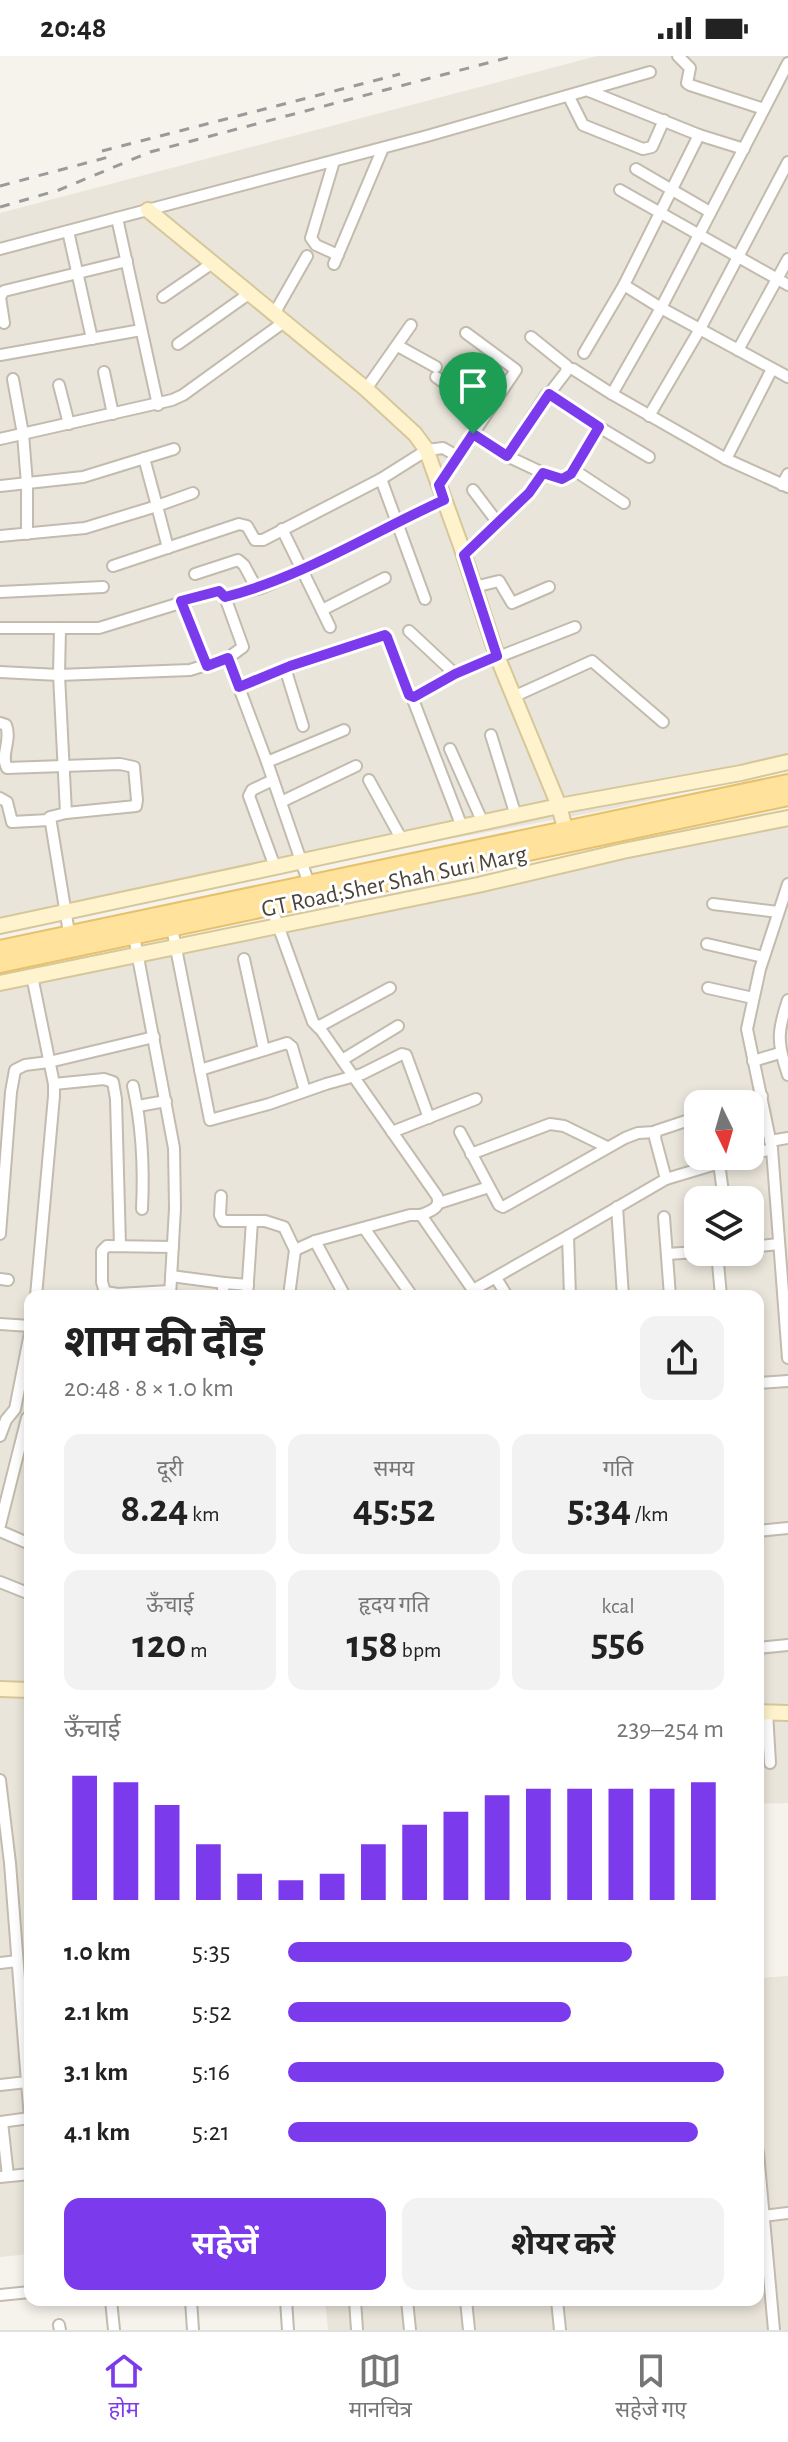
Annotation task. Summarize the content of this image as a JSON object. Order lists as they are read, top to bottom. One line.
{"streets":{"main road":["GT Road;Sher Shah Suri Marg"]},"north":"bottom","page":{"status":"20:48","heading":["शाम की दौड़","20:48 · 8 × 1.0 km"],"stats":[["दूरी","8.24 km"],["समय","45:52"],["गति","5:34 /km"],["ऊँचाई","120 m"],["हृदय गति","158 bpm"],["kcal","556"]],"chart":["ऊँचाई","239–254 m"],"list":[{"name":"1.0 km","note":"5:35"},{"name":"2.1 km","note":"5:52"},{"name":"3.1 km","note":"5:16"},{"name":"4.1 km","note":"5:21"}],"buttons":["सहेजें","शेयर करें"],"tabs":["होम","मानचित्र","सहेजे गए"]}}
